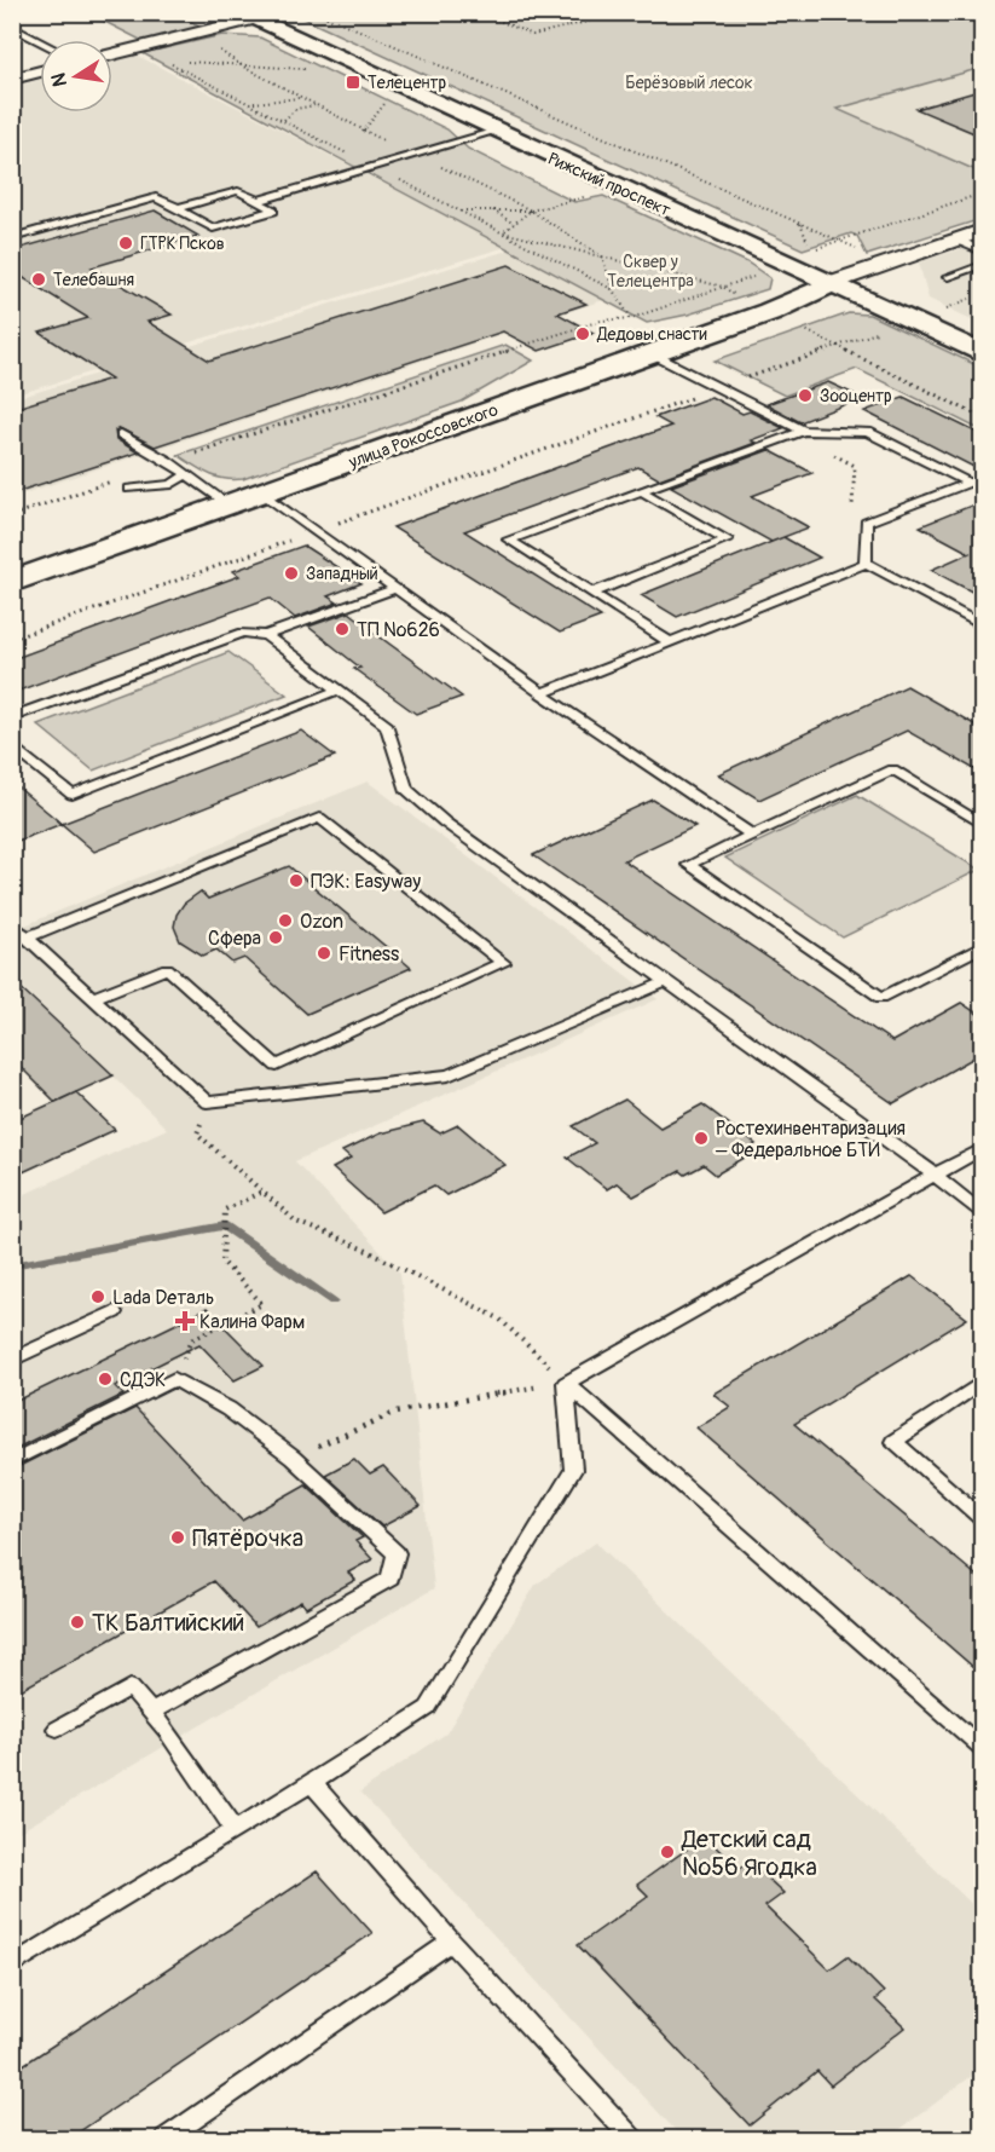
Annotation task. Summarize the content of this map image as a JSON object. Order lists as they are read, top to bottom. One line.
{"streets":{"main road":["Рижский проспект","улица Рокоссовского"]},"crossings":[["Рижский проспект","улица Рокоссовского"]],"parks":["Берёзовый лесок","Сквер у Телецентра"],"places":{"transit":["Телецентр"],"other":["ГТРК Псков","Телебашня","Дедовы снасти","Зооцентр","Западный","ТП №626","ПЭК: Easyway","Ozon","Сфера","Fitness","Ростехинвентаризация – Федеральное БТИ","Lada Dеталь","СДЭК","Пятёрочка","ТК Балтийский","Детский сад №56 Ягодка"],"health":["Калина Фарм"]},"north":"left"}
